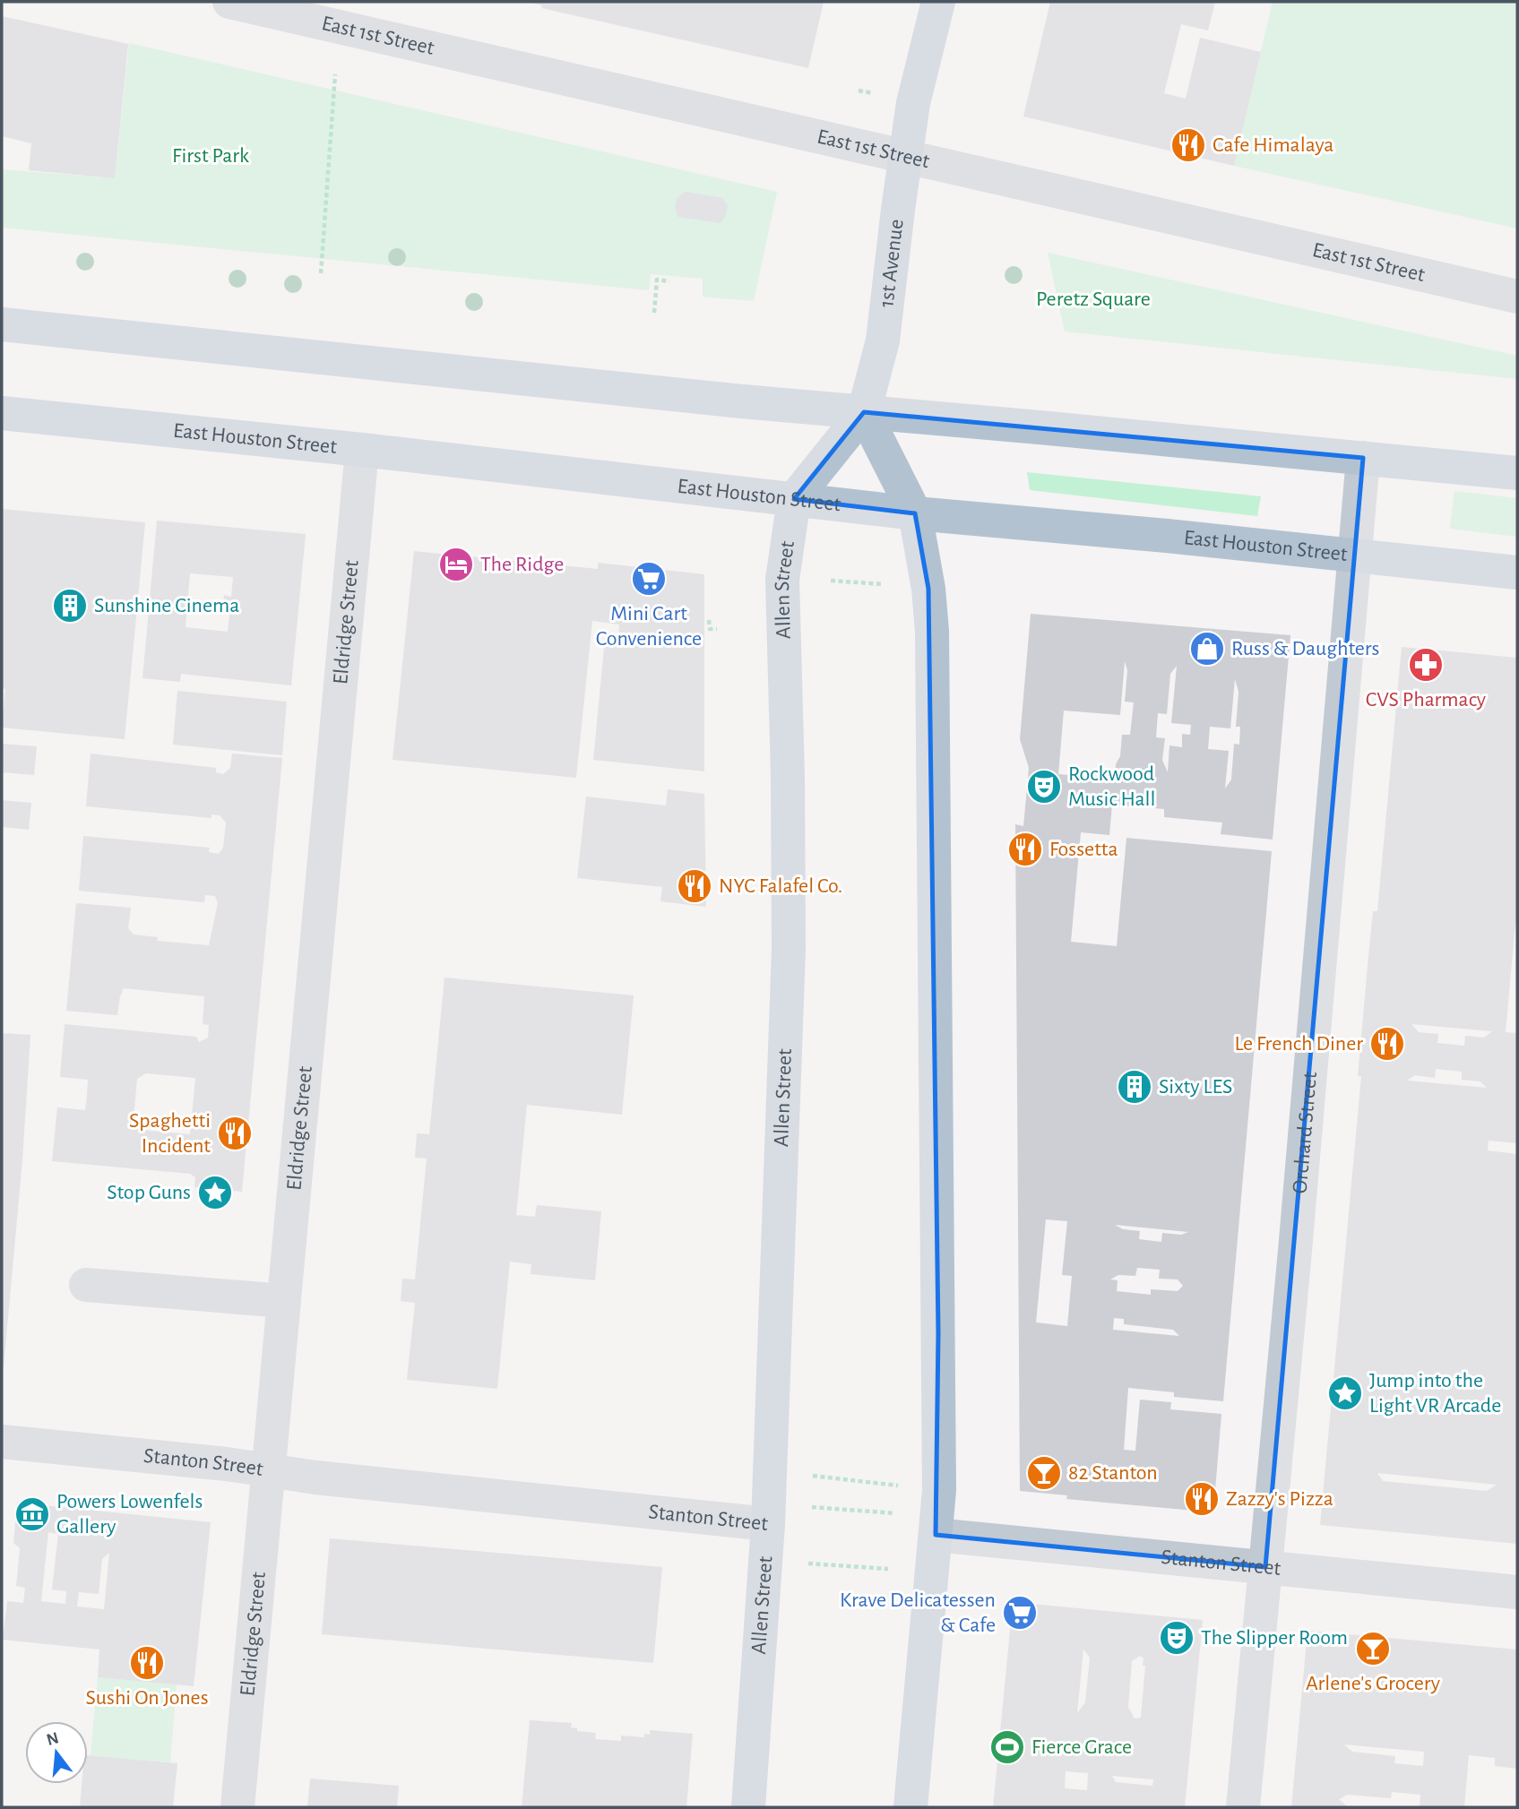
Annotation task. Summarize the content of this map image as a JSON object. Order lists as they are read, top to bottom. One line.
{"streets":{"main road":["1st Avenue","East Houston Street","Allen Street"],"street":["East 1st Street","Eldridge Street","Orchard Street","Stanton Street"]},"crossings":[["East 1st Street","1st Avenue"],["East Houston Street","Allen Street"],["East Houston Street","Eldridge Street"],["East Houston Street","Orchard Street"],["Allen Street","Stanton Street"],["Eldridge Street","Stanton Street"],["Orchard Street","Stanton Street"]],"parks":["First Park","Peretz Square"],"places":{"restaurant":["Cafe Himalaya","Fossetta","NYC Falafel Co.","Le French Diner","Spaghetti Incident","Zazzy's Pizza","Sushi On Jones"],"hotel":["The Ridge"],"supermarket":["Mini Cart Convenience","Krave Delicatessen & Cafe"],"building":["Sunshine Cinema","Sixty LES"],"shop":["Russ & Daughters"],"pharmacy":["CVS Pharmacy"],"theatre":["Rockwood Music Hall","The Slipper Room"],"place":["Stop Guns","Jump into the Light VR Arcade"],"bar":["82 Stanton","Arlene's Grocery"],"museum":["Powers Lowenfels Gallery"],"sports":["Fierce Grace"]},"north":"top"}
